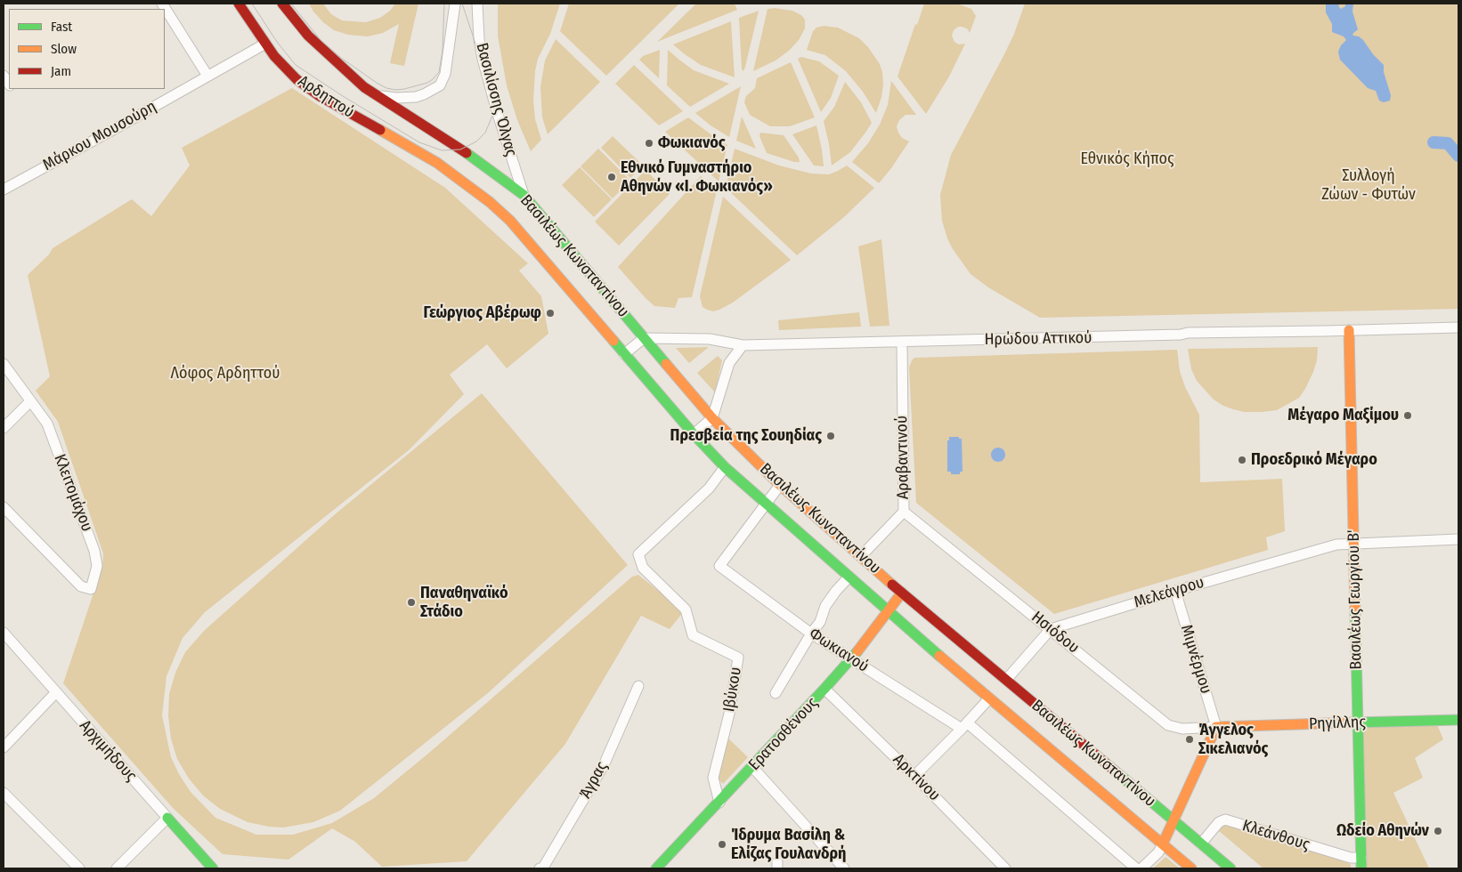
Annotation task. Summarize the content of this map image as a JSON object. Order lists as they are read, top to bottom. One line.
{"streets":{"main road":["Αρδηττού","Βασιλέως Κωνσταντίνου","Βασιλέως Γεωργίου Β'","Ρηγίλλης","Ερατοσθένους","Αρχιμήδους"],"street":["Βασιλίσσης Όλγας","Μάρκου Μουσούρη","Ηρώδου Αττικού","Αραβαντινού","Κλειτομάχου","Μελεάγρου","Ησιόδου","Φωκιανού","Μιμνέρμου","Ιβύκου","Αρκτίνου","Άγρας","Κλεάνθους"]},"crossings":[["Αρδηττού","Βασιλίσσης Όλγας"],["Αρδηττού","Μάρκου Μουσούρη"],["Αρδηττού","Βασιλέως Κωνσταντίνου"],["Βασιλίσσης Όλγας","Βασιλέως Κωνσταντίνου"],["Βασιλέως Κωνσταντίνου","Ηρώδου Αττικού"],["Βασιλέως Κωνσταντίνου","Αραβαντινού"],["Βασιλέως Κωνσταντίνου","Φωκιανού"],["Βασιλέως Κωνσταντίνου","Ιβύκου"],["Βασιλέως Κωνσταντίνου","Ερατοσθένους"],["Βασιλέως Κωνσταντίνου","Κλεάνθους"],["Ηρώδου Αττικού","Αραβαντινού"],["Ηρώδου Αττικού","Βασιλέως Γεωργίου Β'"],["Αραβαντινού","Ησιόδου"],["Μελεάγρου","Βασιλέως Γεωργίου Β'"],["Μελεάγρου","Ησιόδου"],["Μελεάγρου","Μιμνέρμου"],["Βασιλέως Γεωργίου Β'","Ρηγίλλης"],["Βασιλέως Γεωργίου Β'","Κλεάνθους"],["Ησιόδου","Μιμνέρμου"],["Ησιόδου","Ρηγίλλης"],["Φωκιανού","Ερατοσθένους"],["Μιμνέρμου","Ρηγίλλης"],["Ιβύκου","Ερατοσθένους"],["Ερατοσθένους","Αρκτίνου"]],"parks":["Εθνικός Κήπος","Συλλογή Ζώων - Φυτών","Λόφος Αρδηττού"],"places":["Φωκιανός","Εθνικό Γυμναστήριο Αθηνών «Ι. Φωκιανός»","Γεώργιος Αβέρωφ","Μέγαρο Μαξίμου","Πρεσβεία της Σουηδίας","Προεδρικό Μέγαρο","Παναθηναϊκό Στάδιο","Άγγελος Σικελιανός","Ωδείο Αθηνών","Ίδρυμα Βασίλη & Ελίζας Γουλανδρή"],"legend":["Fast","Slow","Jam"]}
